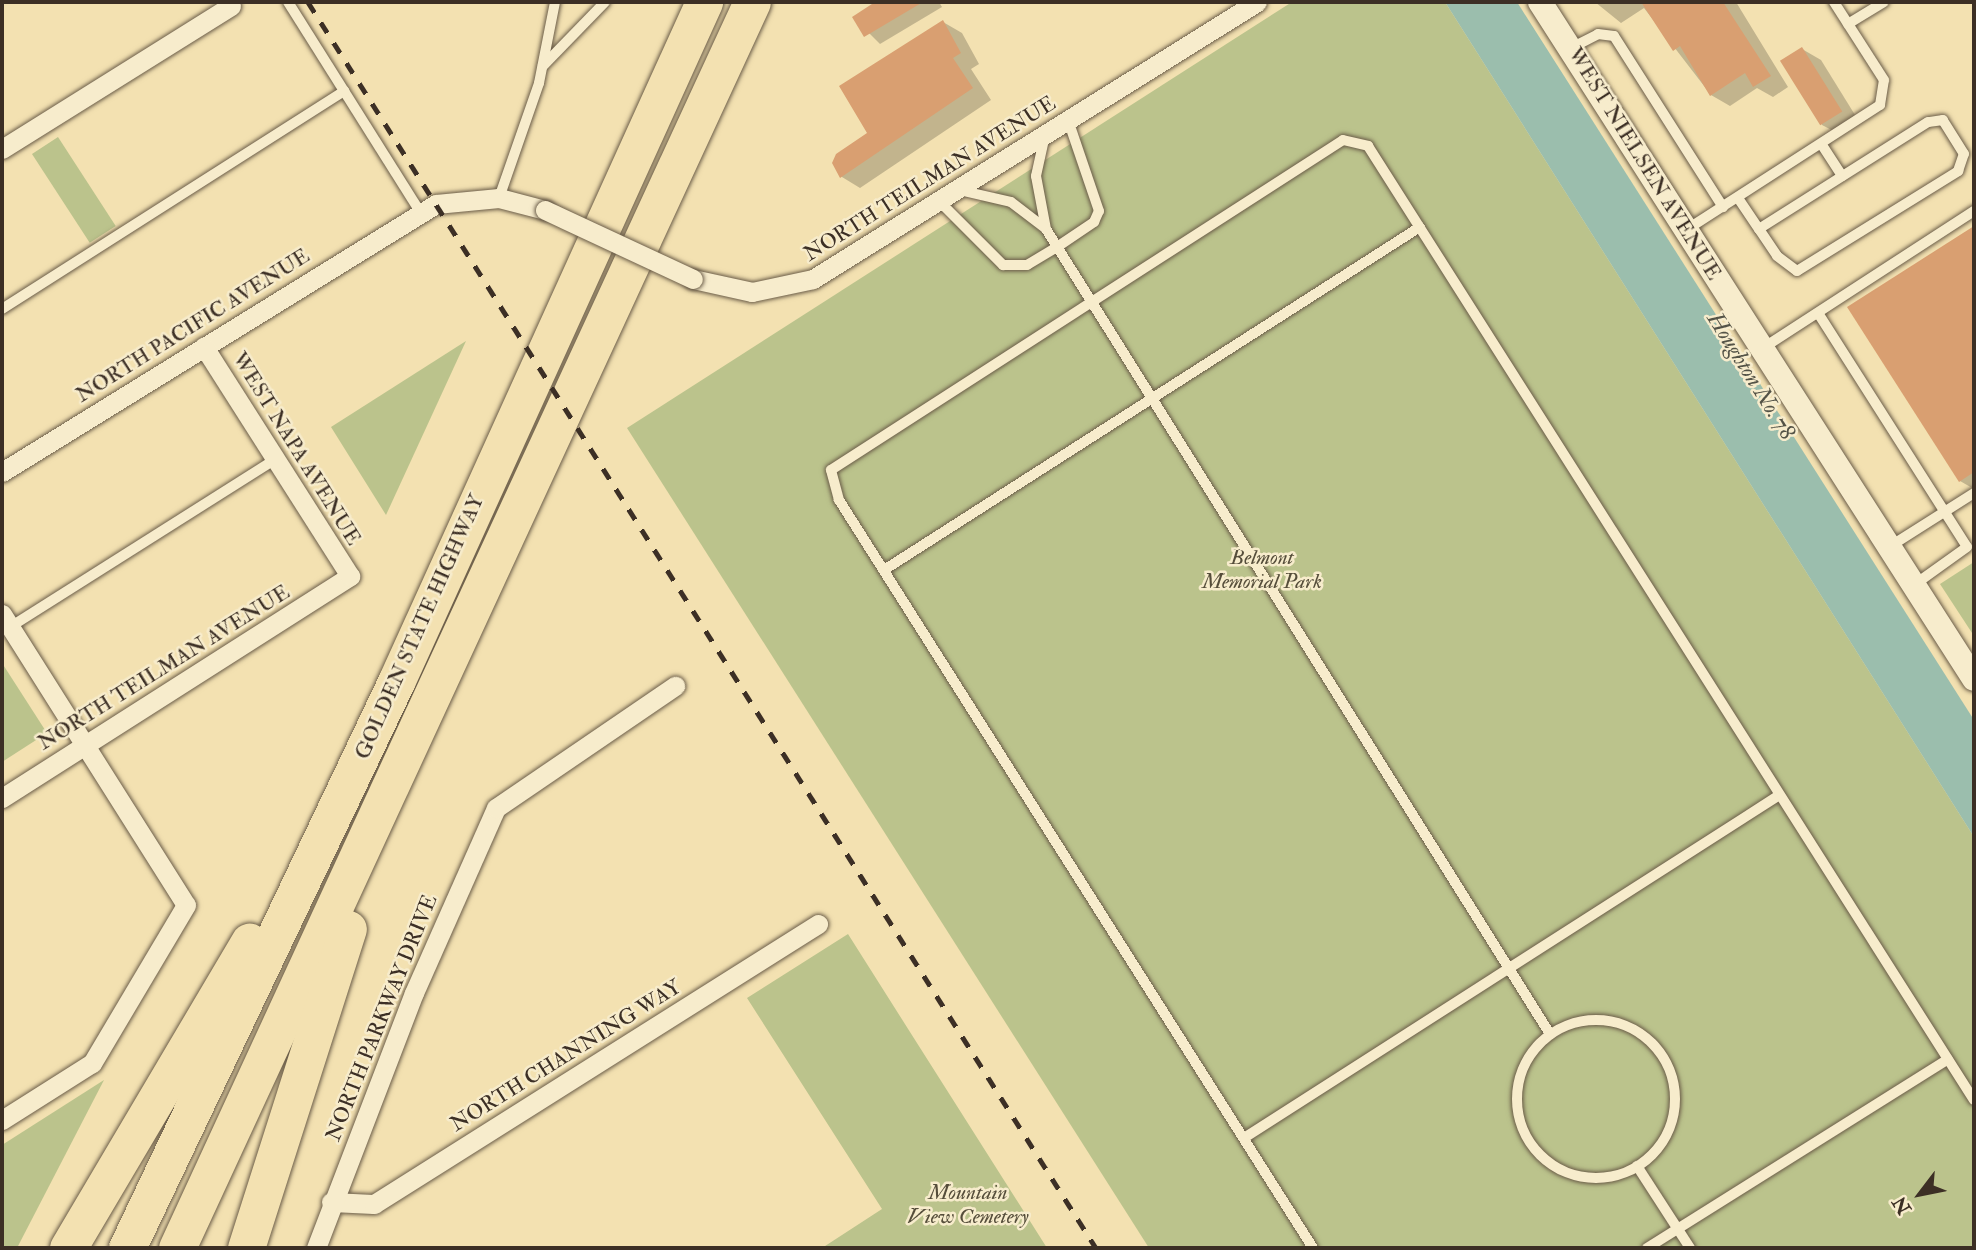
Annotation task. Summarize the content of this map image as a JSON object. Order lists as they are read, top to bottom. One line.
{"streets":{"highway":["GOLDEN STATE HIGHWAY"],"street":["WEST NIELSEN AVENUE","NORTH TEILMAN AVENUE","NORTH PACIFIC AVENUE","WEST NAPA AVENUE","NORTH PARKWAY DRIVE","NORTH CHANNING WAY"]},"crossings":[["NORTH TEILMAN AVENUE","NORTH PACIFIC AVENUE"],["NORTH TEILMAN AVENUE","WEST NAPA AVENUE"],["NORTH PACIFIC AVENUE","WEST NAPA AVENUE"],["NORTH PARKWAY DRIVE","NORTH CHANNING WAY"]],"water":["Houghton No. 78"],"parks":["Belmont Memorial Park","Mountain View Cemetery"],"north":"bottom left"}
